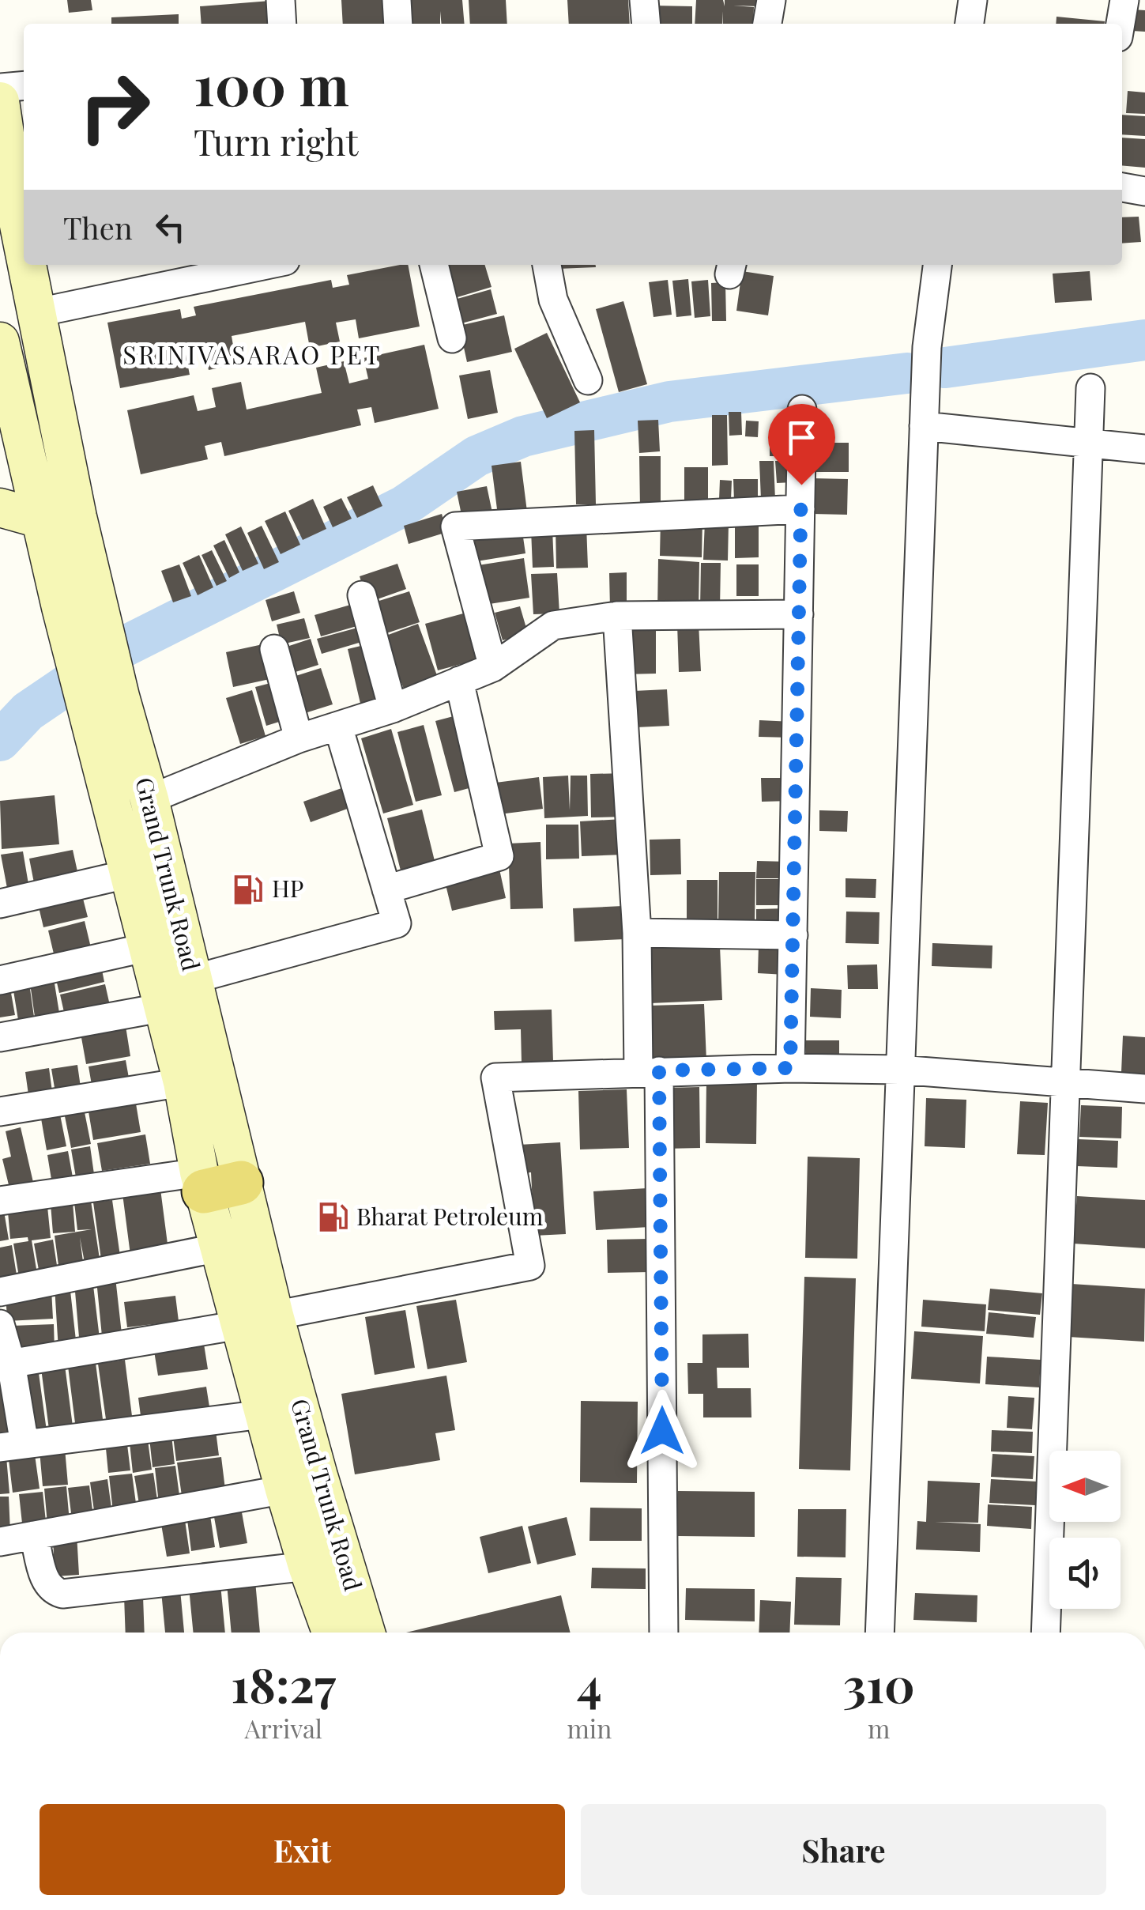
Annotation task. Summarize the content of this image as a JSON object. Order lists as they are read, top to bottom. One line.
{"streets":{"main road":["Grand Trunk Road"]},"districts":["SRINIVASARAO PET"],"places":{"fuel station":["HP","Bharat Petroleum"]},"north":"left","page":{"turn":["100 m","Turn right"],"then":"Then","eta":["18:27","Arrival","4","min","310","m"],"buttons":["Exit","Share"]}}
